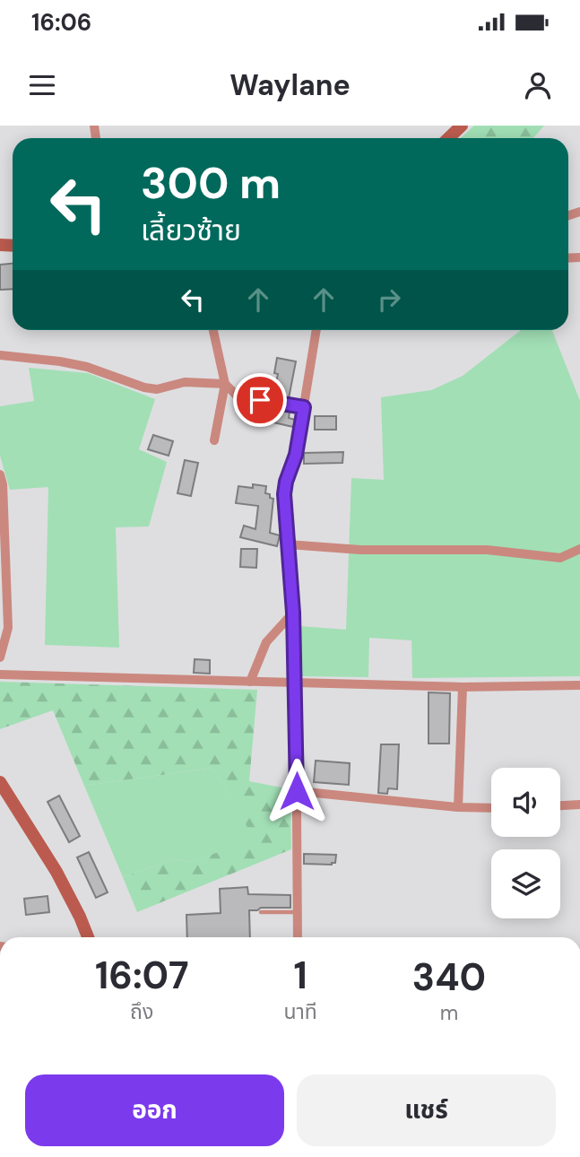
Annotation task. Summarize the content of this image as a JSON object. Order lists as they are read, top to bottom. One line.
{"page":{"status":"16:06","header":"Waylane","turn":["300 m","เลี้ยวซ้าย"],"eta":["16:07","ถึง","1","นาที","340","m"],"buttons":["ออก","แชร์"]}}
